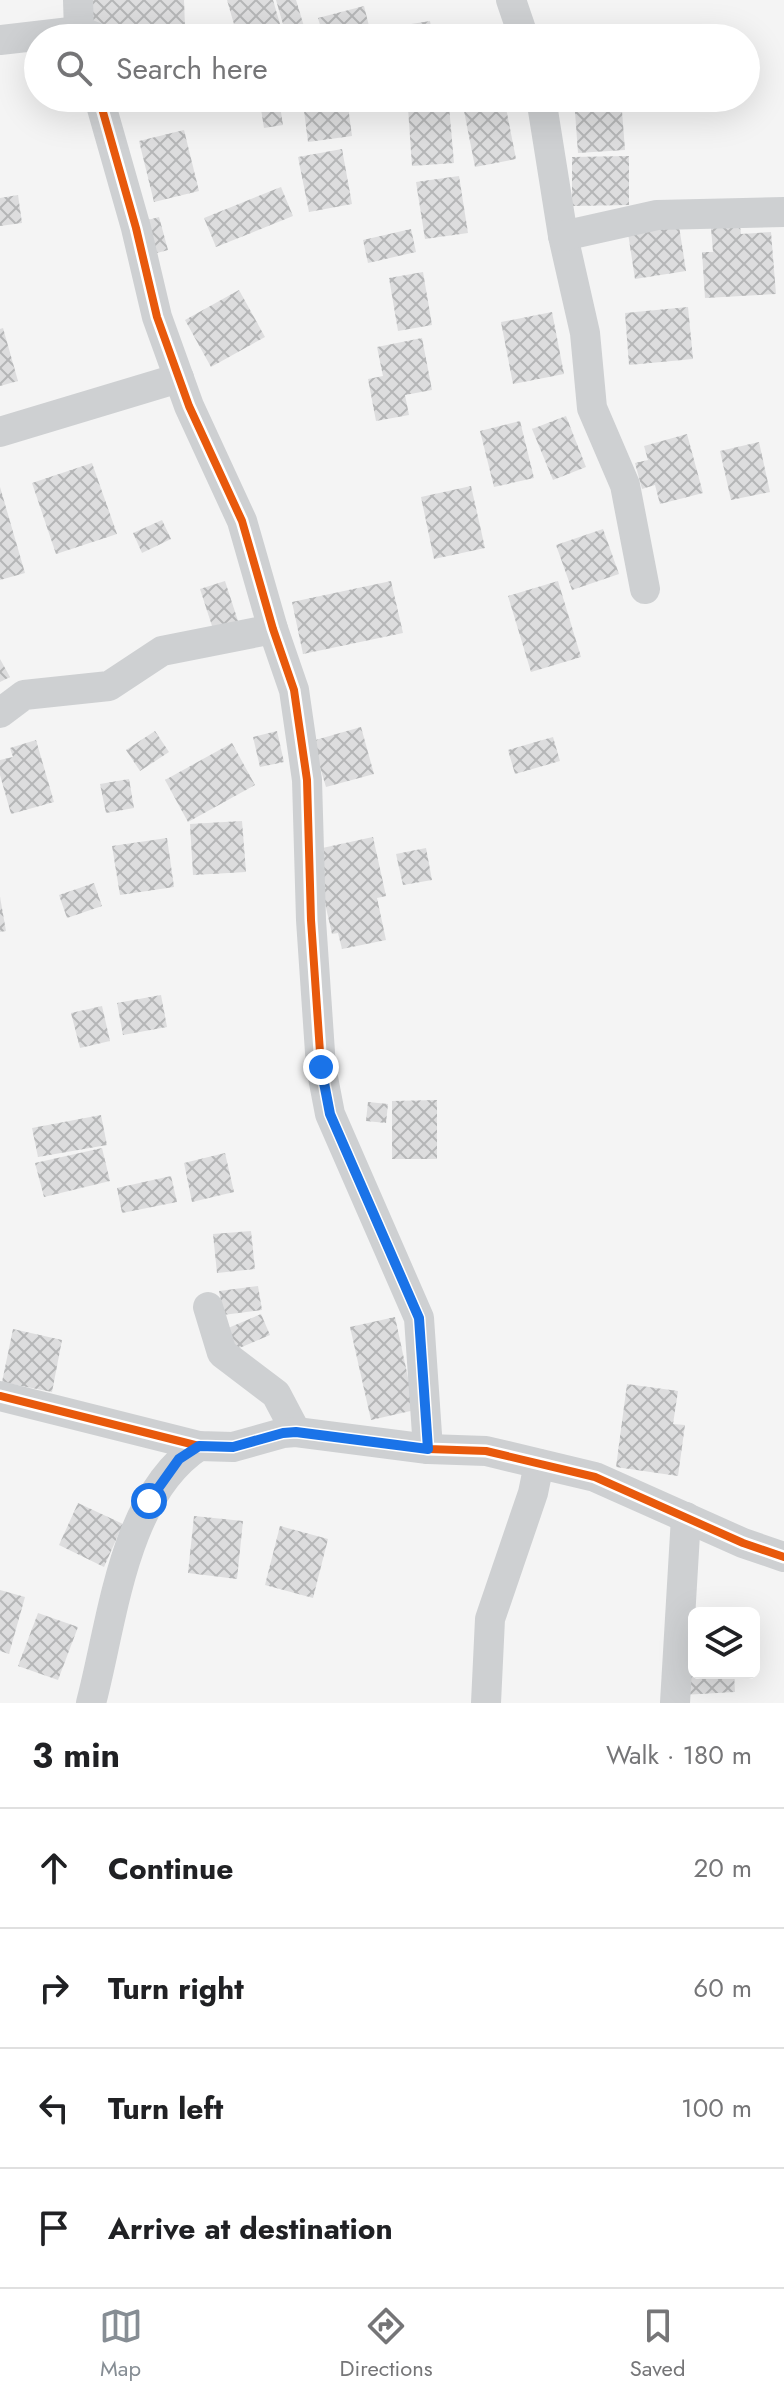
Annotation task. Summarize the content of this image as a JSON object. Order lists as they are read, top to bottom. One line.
{"page":{"search":"Search here","heading":["3 min","Walk · 180 m"],"list":[["Continue","20 m"],["Turn right","60 m"],["Turn left","100 m"],"Arrive at destination"],"nav":["Map","Directions","Saved"]}}
